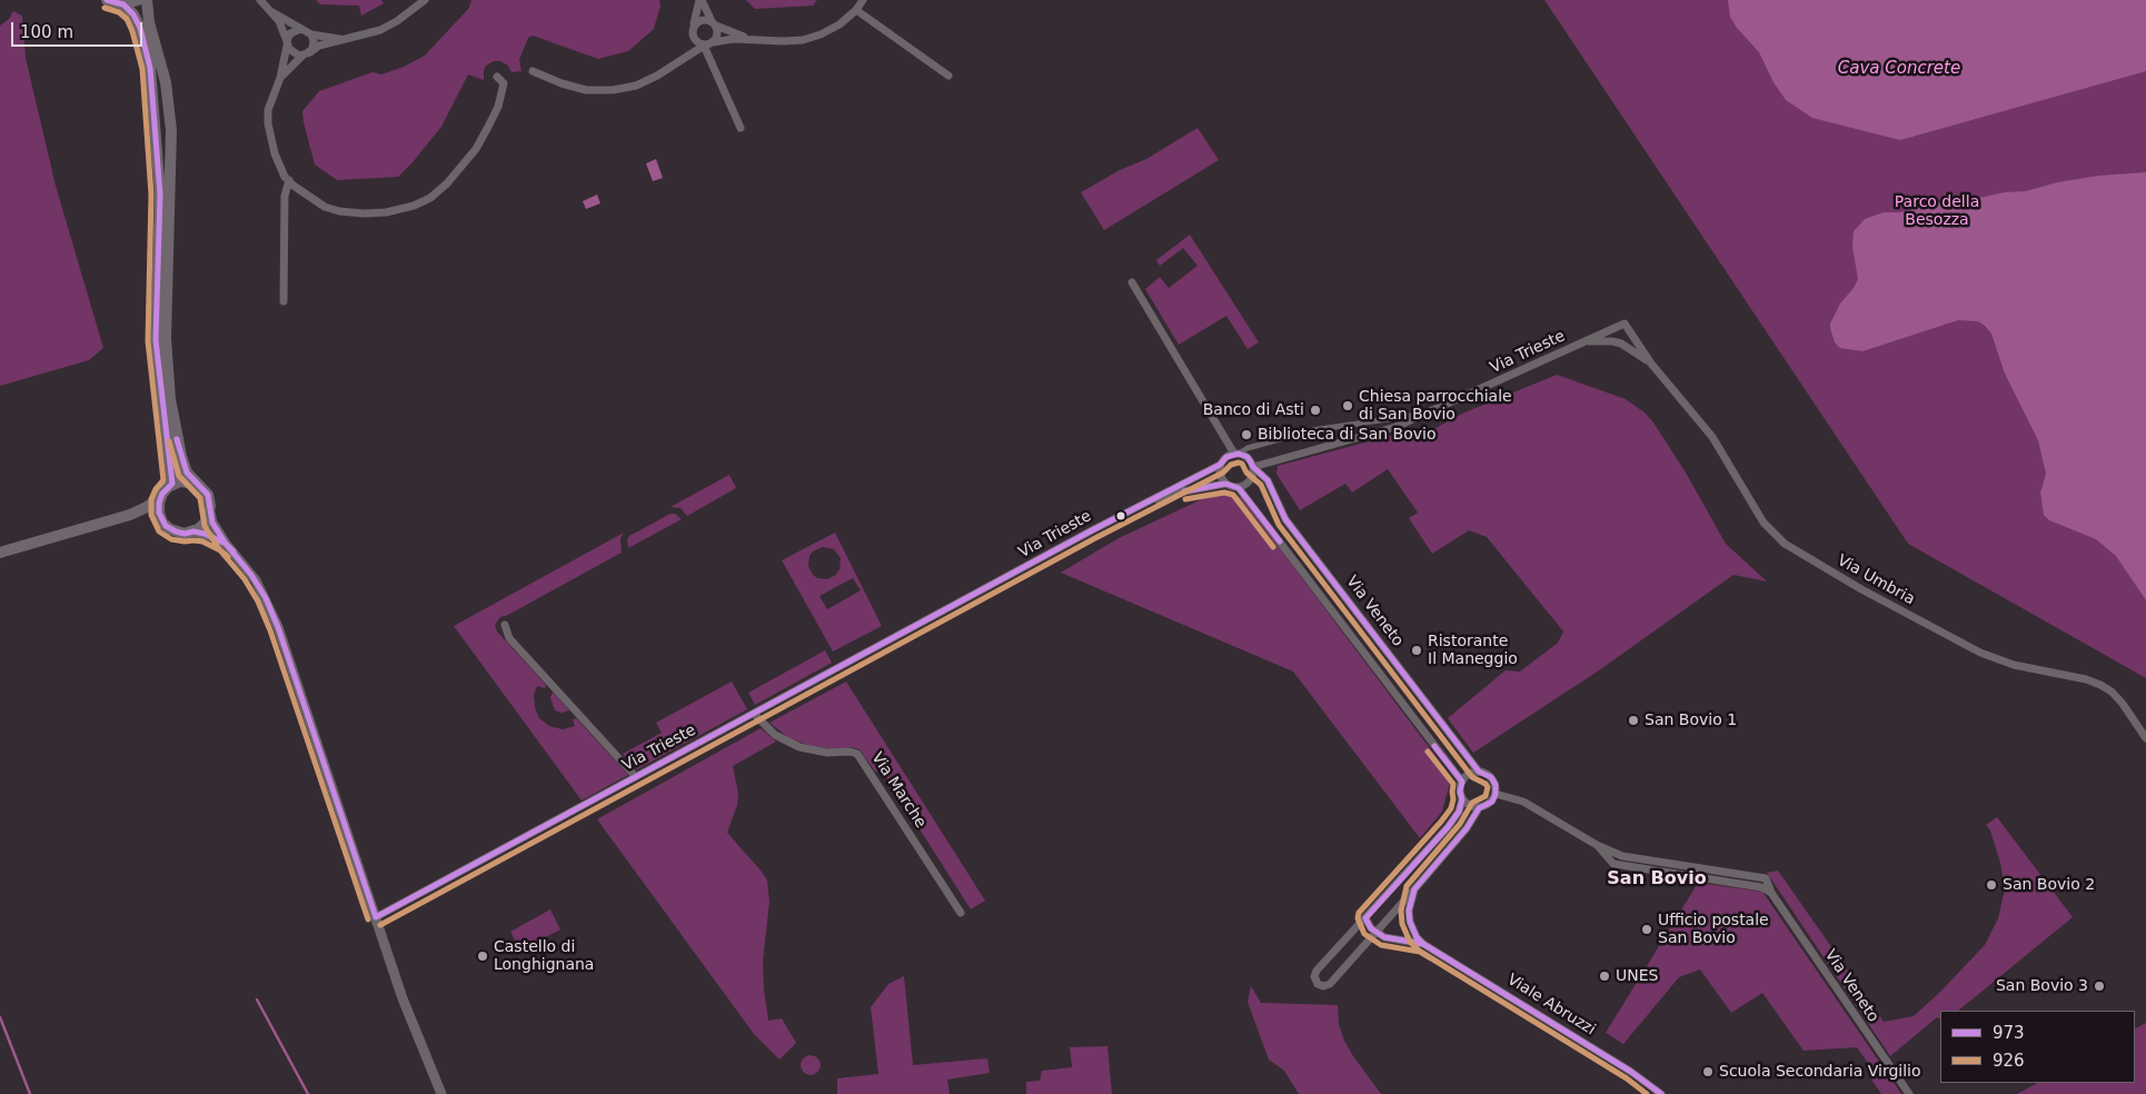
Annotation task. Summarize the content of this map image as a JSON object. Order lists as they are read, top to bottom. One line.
{"streets":{"street":["Via Trieste","Via Umbria","Via Veneto","Via Marche","Viale Abruzzi"]},"crossings":[["Via Trieste","Via Umbria"],["Via Trieste","Via Veneto"],["Via Trieste","Via Marche"]],"districts":["San Bovio"],"water":["Cava Concrete"],"parks":["Parco della Besozza"],"places":["Chiesa parrocchiale di San Bovio","Banco di Asti","Biblioteca di San Bovio","Ristorante Il Maneggio","San Bovio 1","San Bovio 2","Ufficio postale San Bovio","Castello di Longhignana","UNES","San Bovio 3","Scuola Secondaria Virgilio"],"lines":["transit line 973","transit line 926"],"legend":["973","926"],"scale_bar":"100 m"}
